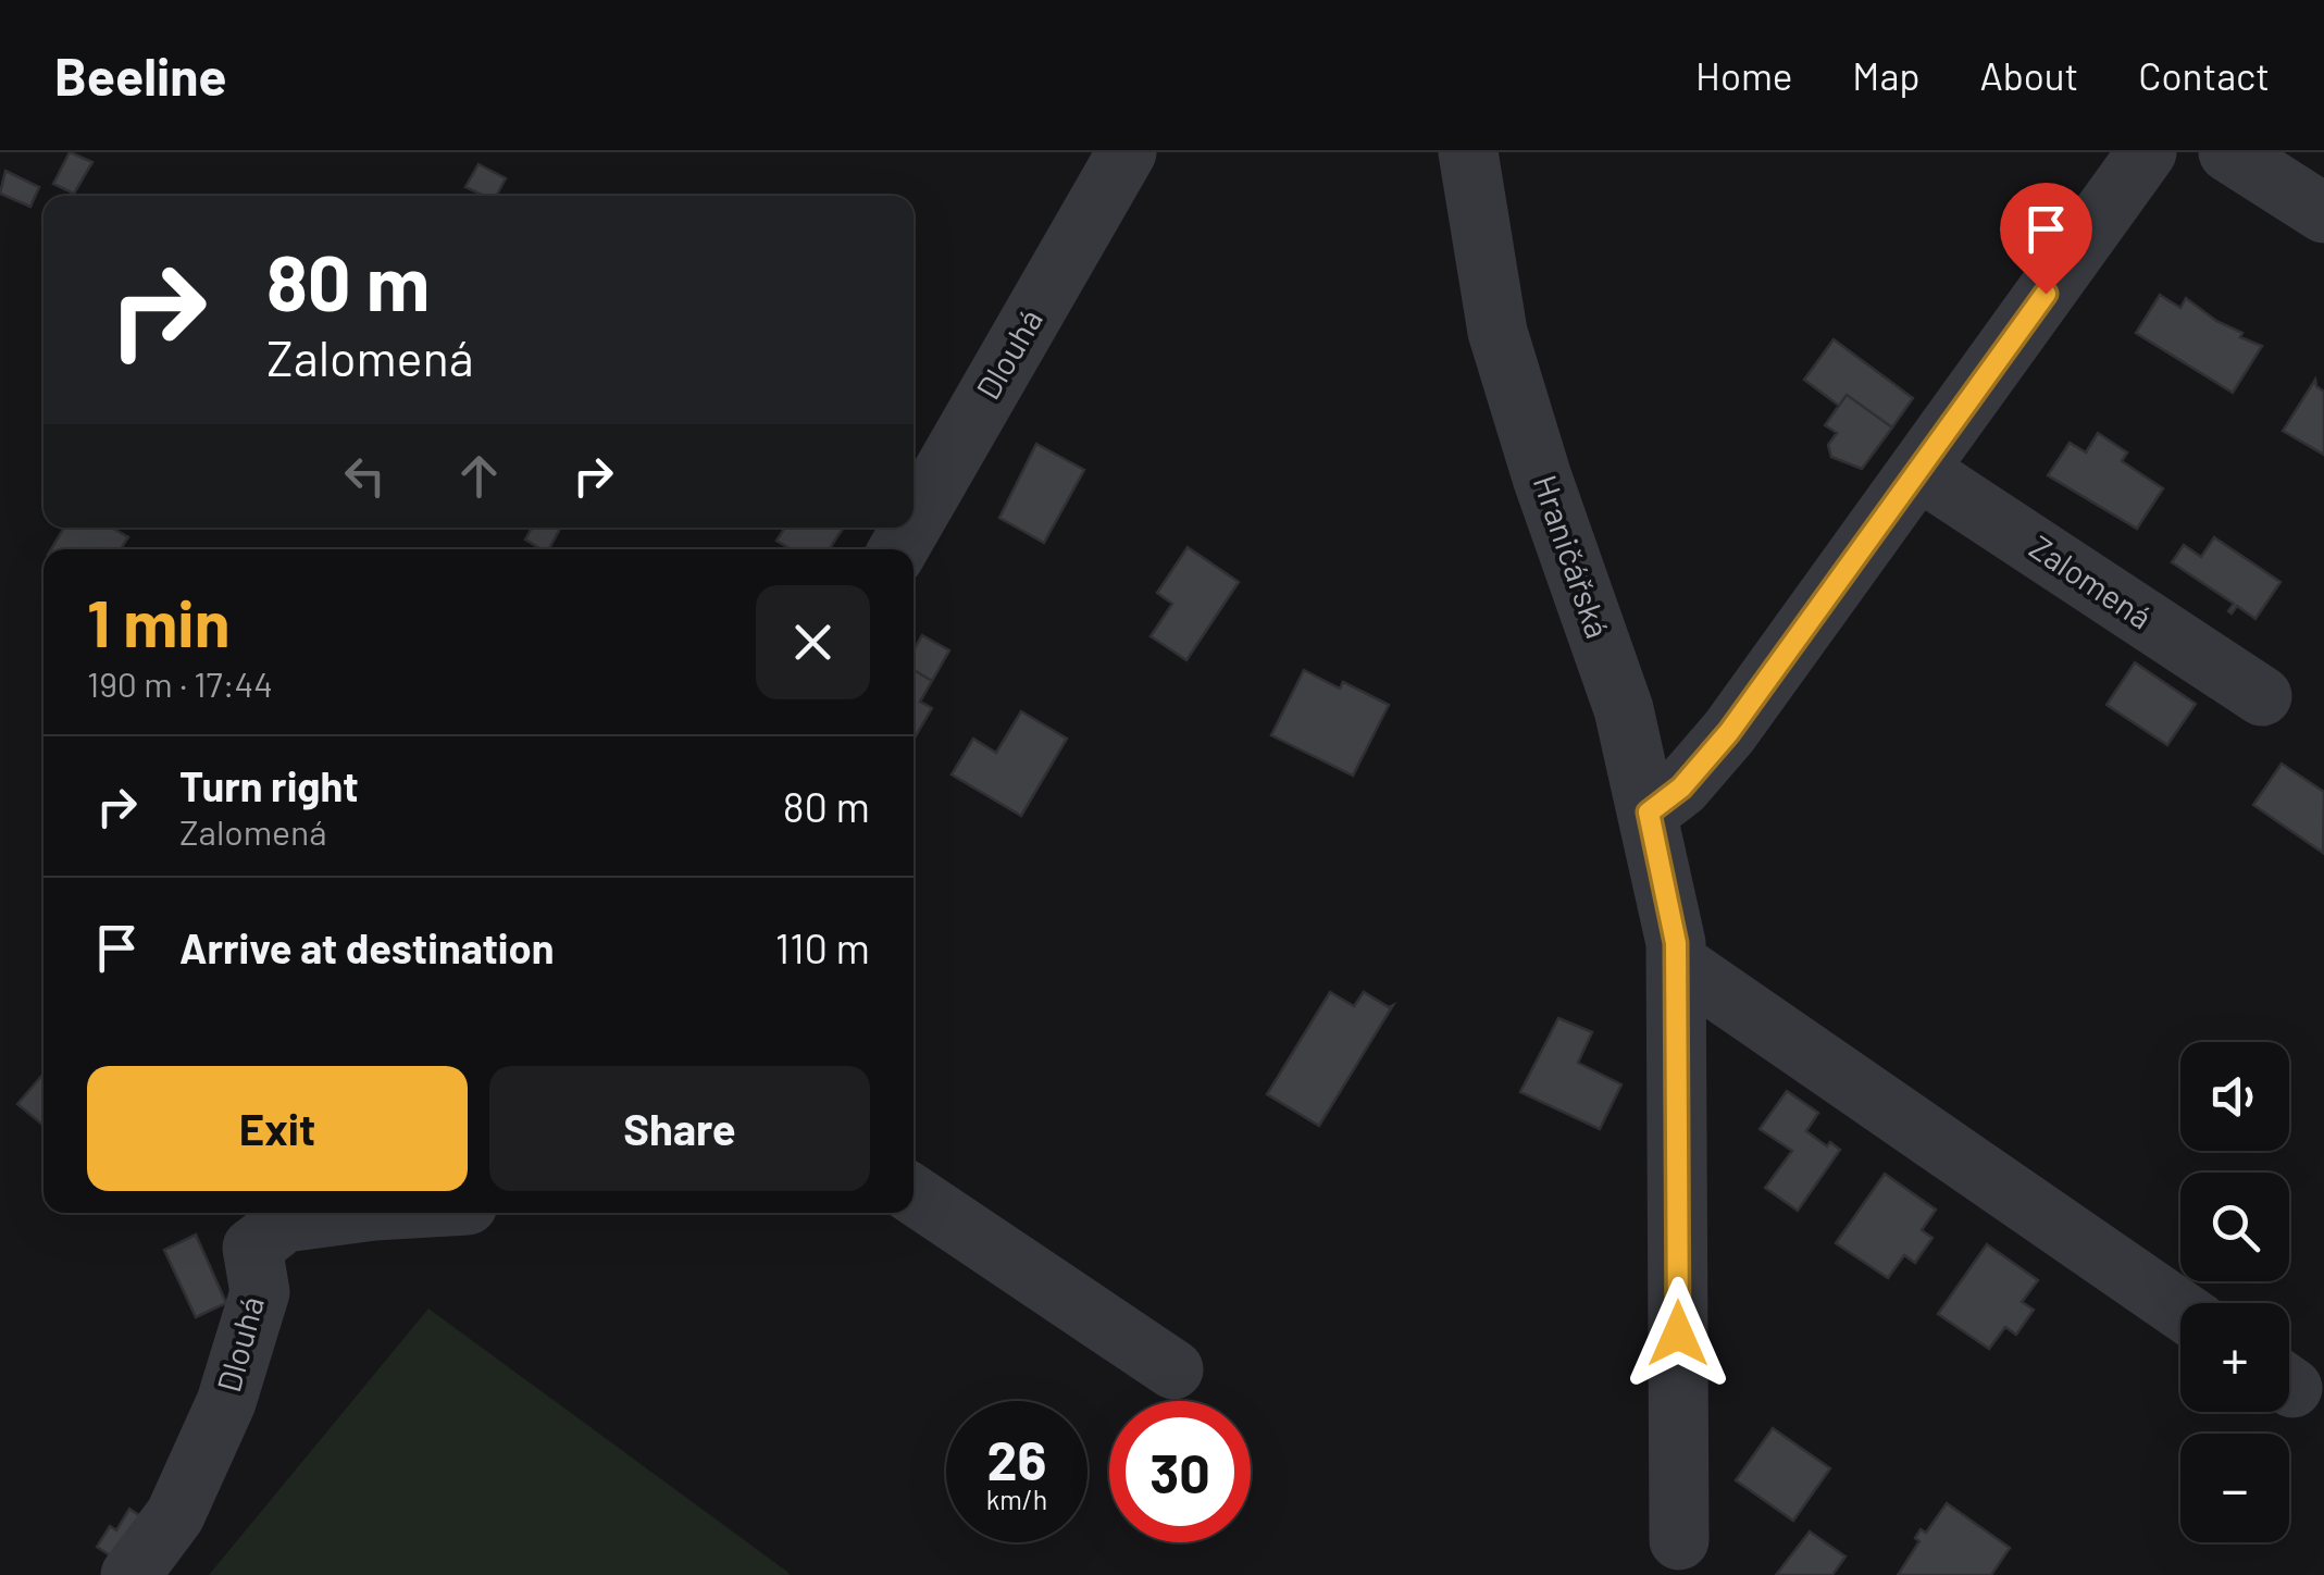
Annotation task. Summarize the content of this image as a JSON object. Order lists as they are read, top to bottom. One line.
{"streets":{"street":["Dlouhá","Hraničářská","Zalomená"]},"page":{"header":"Beeline","nav":["Home","Map","About","Contact"],"turn":["80 m","Zalomená"],"heading":["1 min","190 m · 17:44"],"list":[{"name":"Turn right","note":"Zalomená","value":"80 m"},{"name":"Arrive at destination","value":"110 m"}],"map_buttons":["+","−"],"buttons":["Exit","Share"],"speed":"26 km/h","limit":"30"}}
